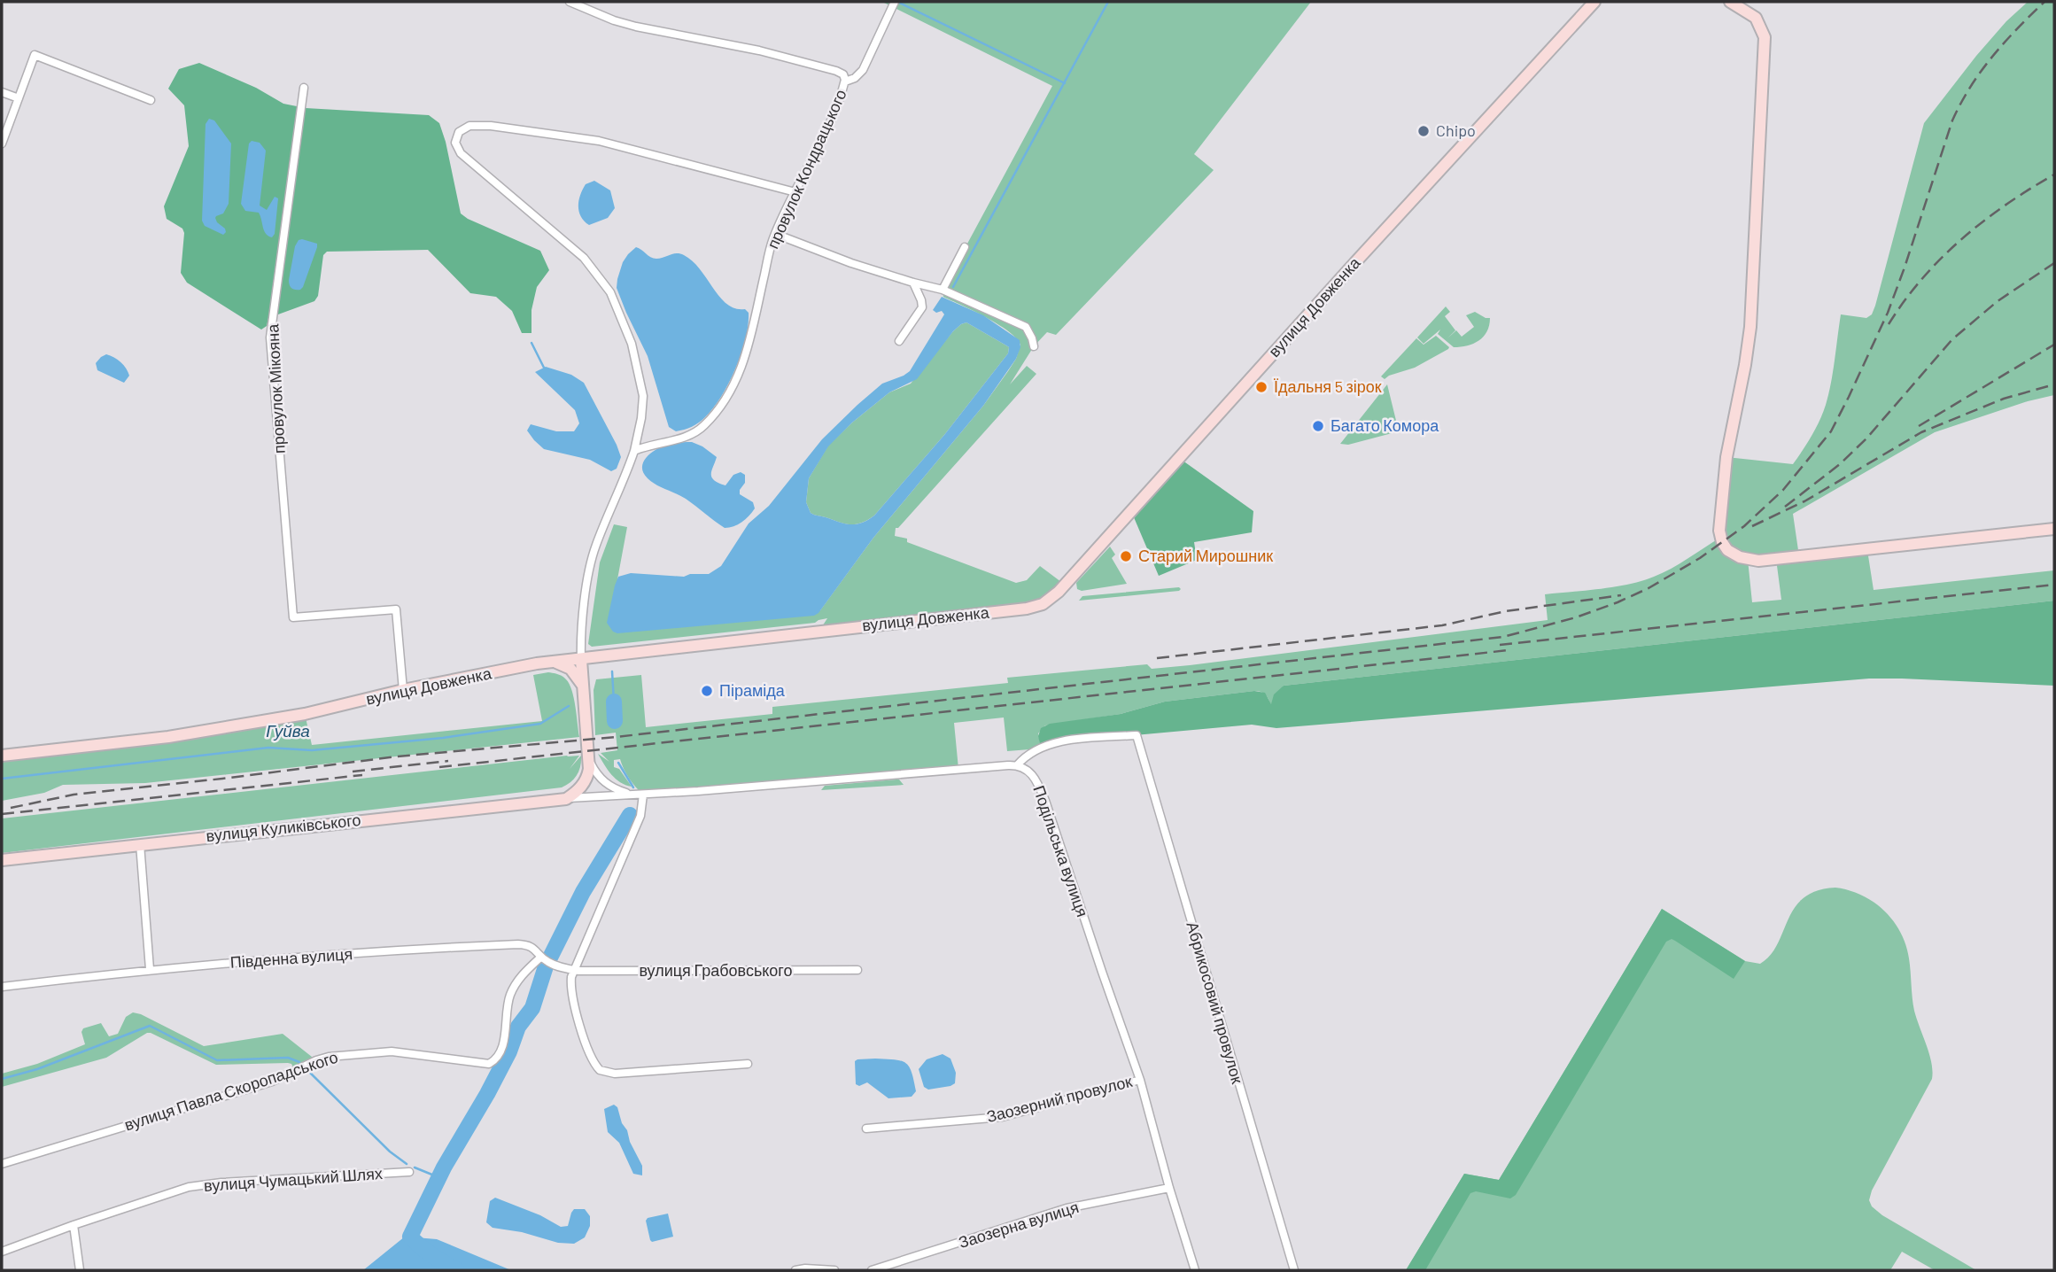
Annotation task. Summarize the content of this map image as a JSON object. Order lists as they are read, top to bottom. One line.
{"streets":{"street":["провулок Кондрацького","вулиця Довженка","провулок Мікояна","вулиця Куликівського","Подільська вулиця","Південна вулиця","вулиця Грабовського","Абрикосовий провулок","вулиця Павла Скоропадського","Заозерний провулок","вулиця Чумацький Шлях","Заозерна вулиця"]},"crossings":[["вулиця Довженка","провулок Мікояна"],["Подільська вулиця","Абрикосовий провулок"],["Подільська вулиця","Заозерний провулок"],["Подільська вулиця","Заозерна вулиця"],["Південна вулиця","вулиця Грабовського"],["Південна вулиця","вулиця Павла Скоропадського"]],"water":["Гуйва"],"places":["Chipo","Їдальня 5 зірок","Багато Комора","Старий Мирошник","Піраміда"]}
